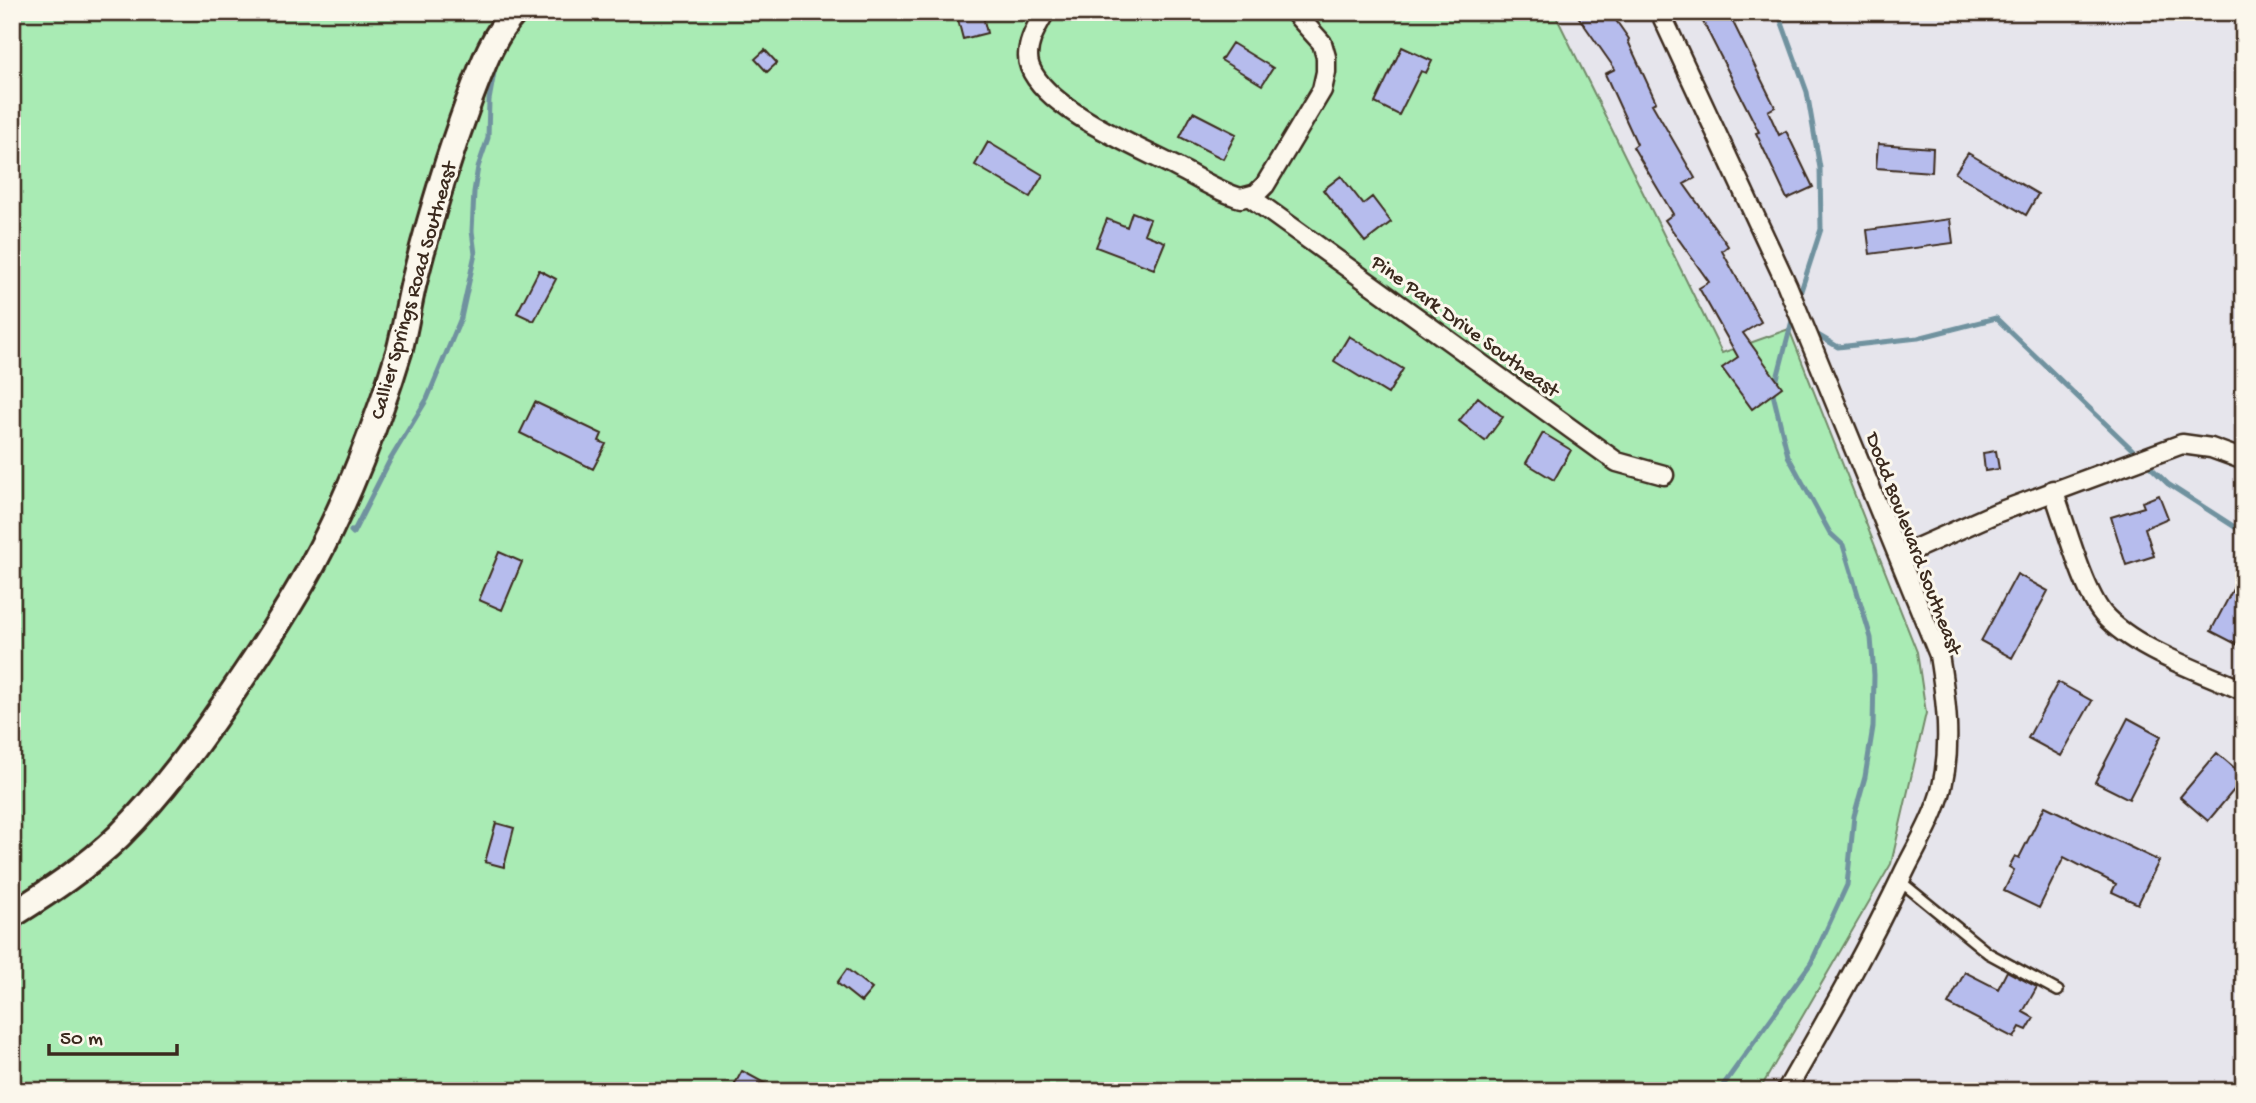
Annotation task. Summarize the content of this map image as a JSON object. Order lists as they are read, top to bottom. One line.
{"streets":{"street":["Callier Springs Road Southeast","Pine Park Drive Southeast","Dodd Boulevard Southeast"]},"scale_bar":"50 m"}
